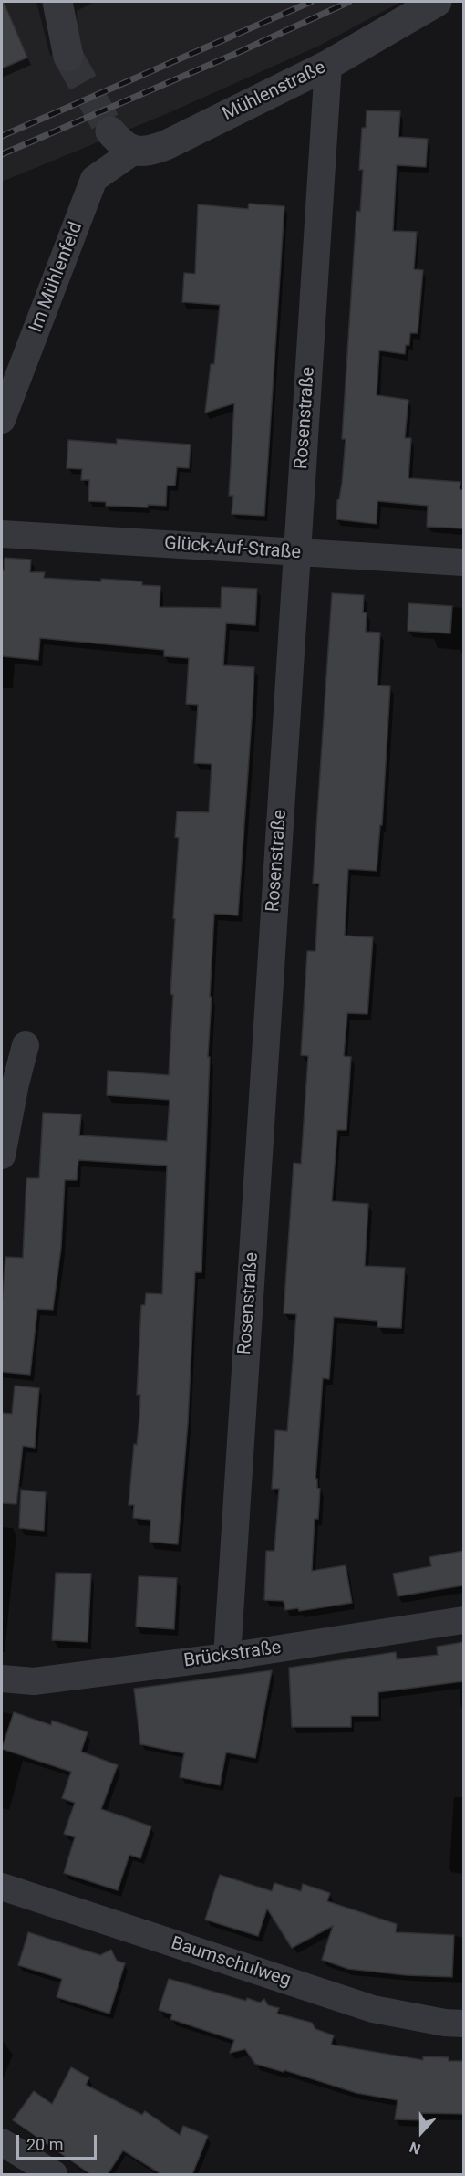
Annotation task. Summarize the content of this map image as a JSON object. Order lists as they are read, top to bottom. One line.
{"streets":{"street":["Mühlenstraße","Im Mühlenfeld","Rosenstraße","Glück-Auf-Straße","Brückstraße","Baumschulweg"]},"crossings":[["Mühlenstraße","Im Mühlenfeld"],["Mühlenstraße","Rosenstraße"],["Rosenstraße","Glück-Auf-Straße"],["Rosenstraße","Brückstraße"]],"scale_bar":"20 m","north":"bottom"}
